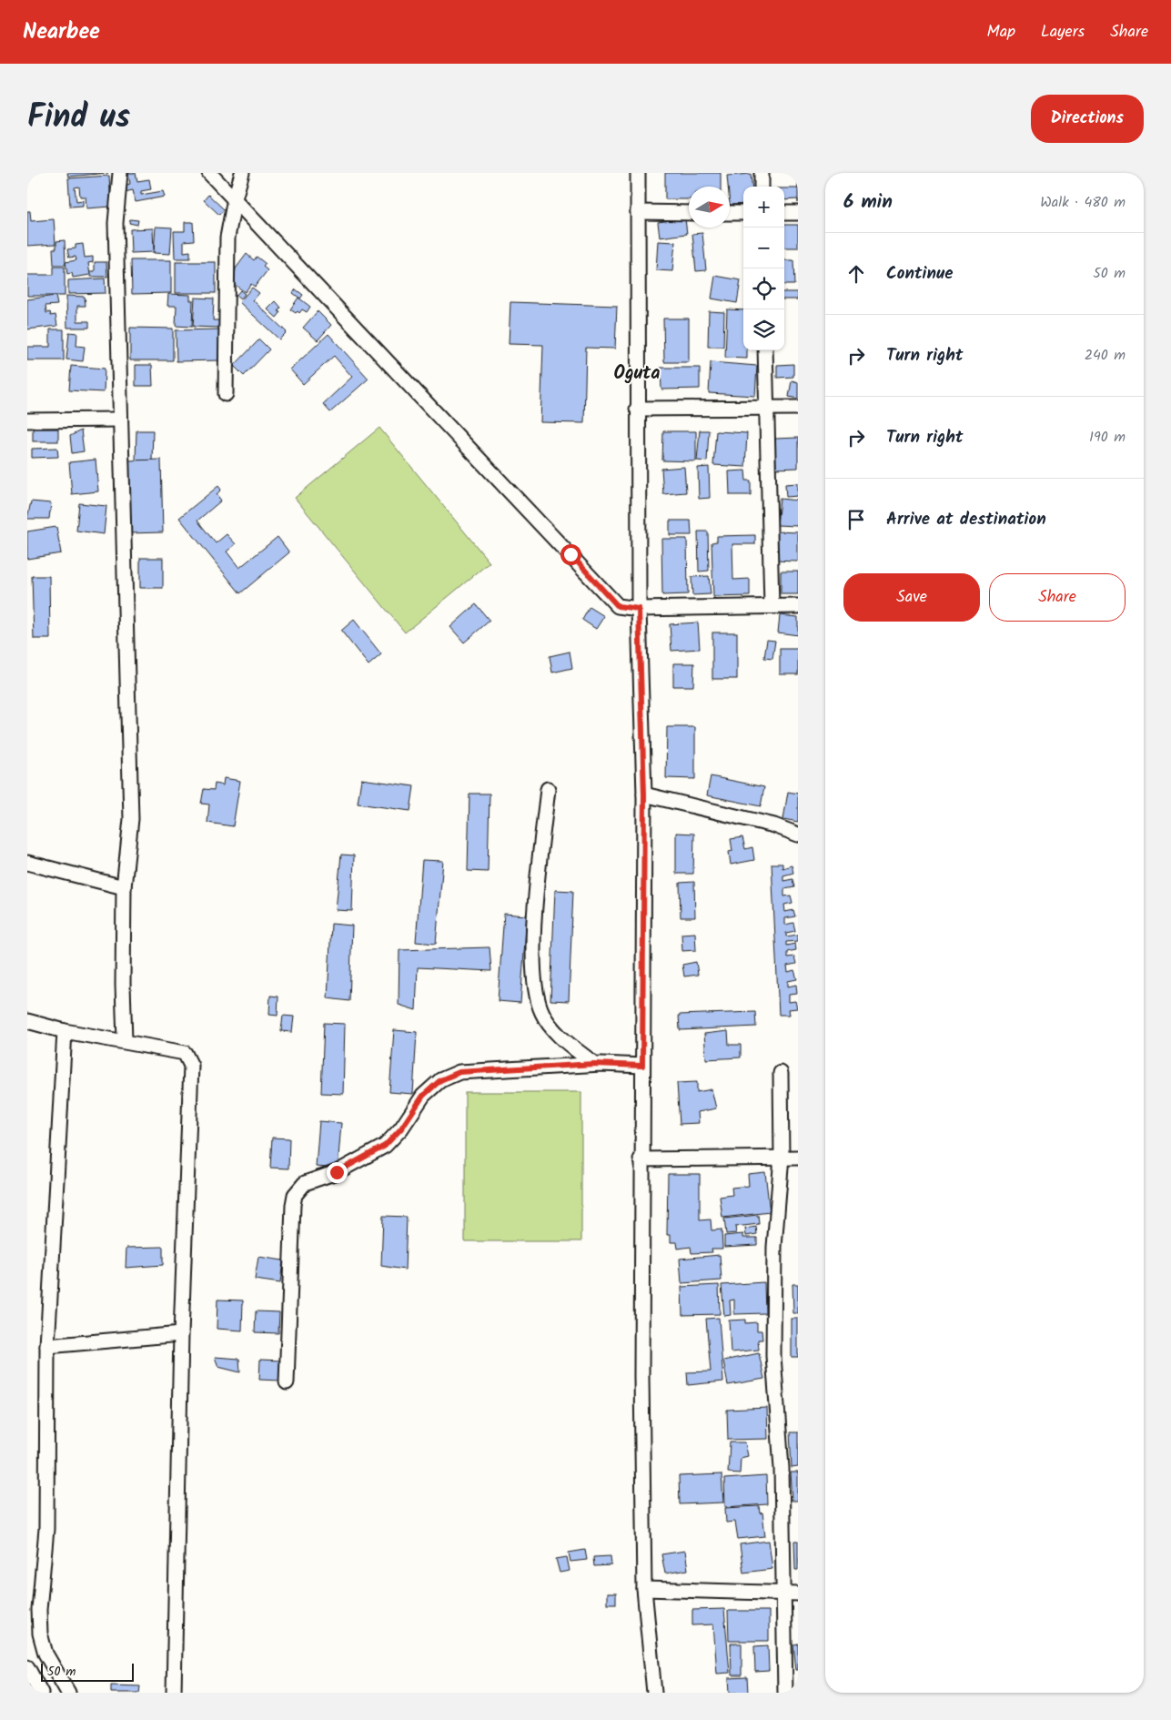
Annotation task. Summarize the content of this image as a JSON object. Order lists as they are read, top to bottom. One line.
{"districts":["Oguta"],"scale_bar":"50 m","north":"right","page":{"header":"Nearbee","nav":["Map","Layers","Share"],"title":"Find us","buttons":["Directions",["Save","Share"]],"heading":["6 min","Walk · 480 m"],"map_buttons":["+","−"],"list":[["Continue","50 m"],["Turn right","240 m"],["Turn right","190 m"],"Arrive at destination"],"scale":"50 m"}}
